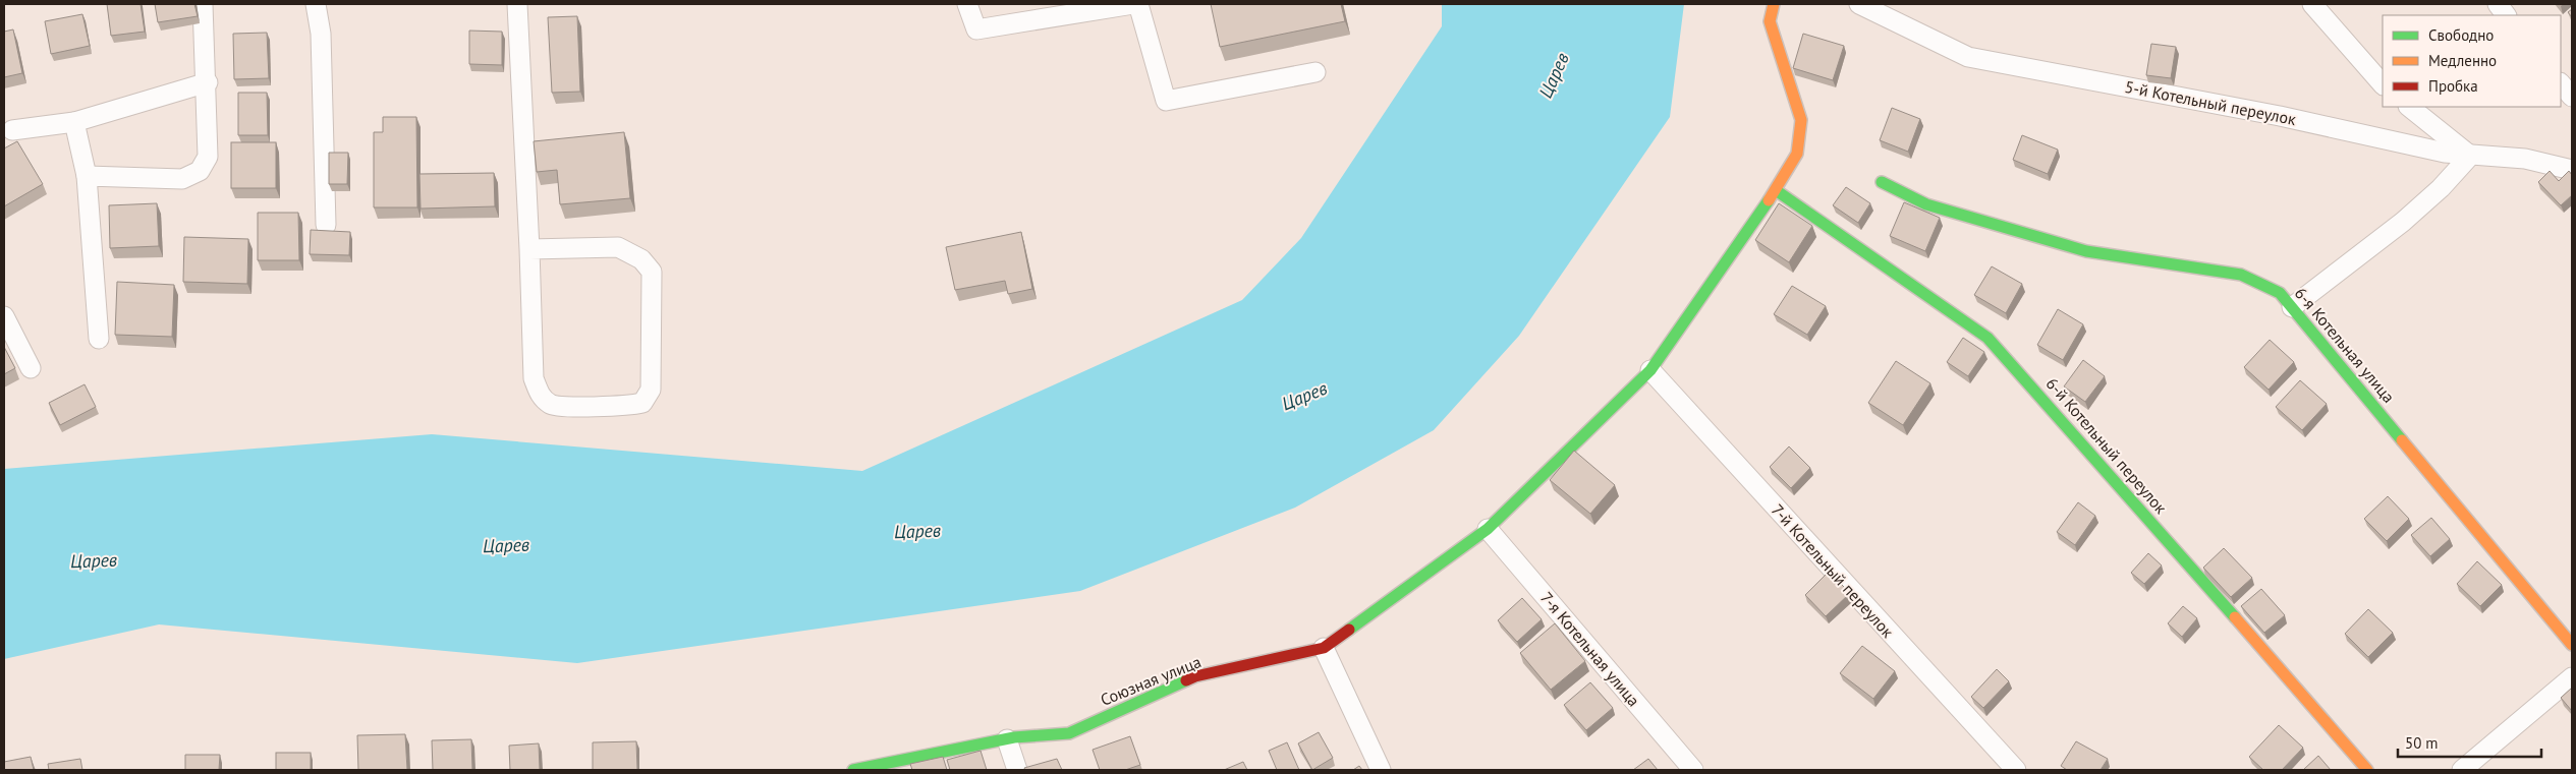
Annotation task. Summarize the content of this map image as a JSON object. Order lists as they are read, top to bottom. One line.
{"streets":{"street":["5-й Котельный переулок","6-я Котельная улица","6-й Котельный переулок","7-й Котельный переулок","7-я Котельная улица","Союзная улица"]},"crossings":[["6-й Котельный переулок","Союзная улица"],["7-й Котельный переулок","Союзная улица"],["7-я Котельная улица","Союзная улица"]],"water":["Царев"],"legend":["Свободно","Медленно","Пробка"],"scale_bar":"50 m"}
